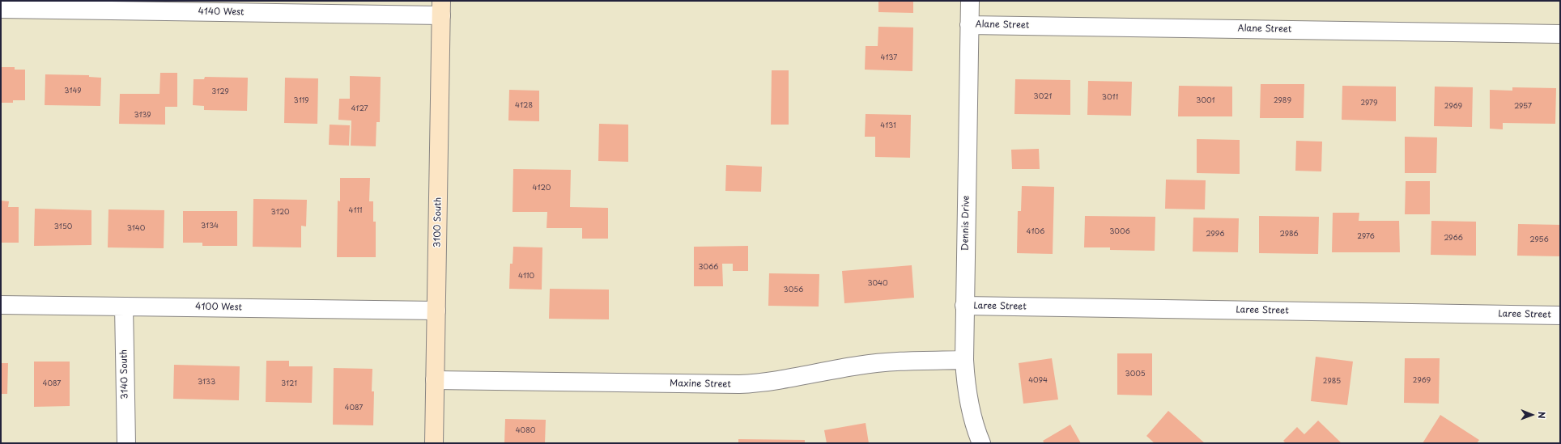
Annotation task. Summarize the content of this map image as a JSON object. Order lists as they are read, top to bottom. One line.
{"streets":{"main road":["3100 South"],"street":["4140 West","Alane Street","Dennis Drive","Laree Street","4100 West","3140 South","Maxine Street"]},"crossings":[["4140 West","3100 South"],["Alane Street","Dennis Drive"],["3100 South","4100 West"],["3100 South","Maxine Street"],["Dennis Drive","Laree Street"],["Dennis Drive","Maxine Street"],["4100 West","3140 South"]],"house_numbers":["4137","3149","3129","3021","3011","3119","3001","2989","2979","4128","2969","2957","4127","3139","4131","4120","4111","3120","3134","3150","3140","4106","3006","2996","2986","2976","2966","2956","3066","4110","3040","3056","3005","4094","2969","2985","3133","4087","3121","4087","4080"],"north":"right"}
